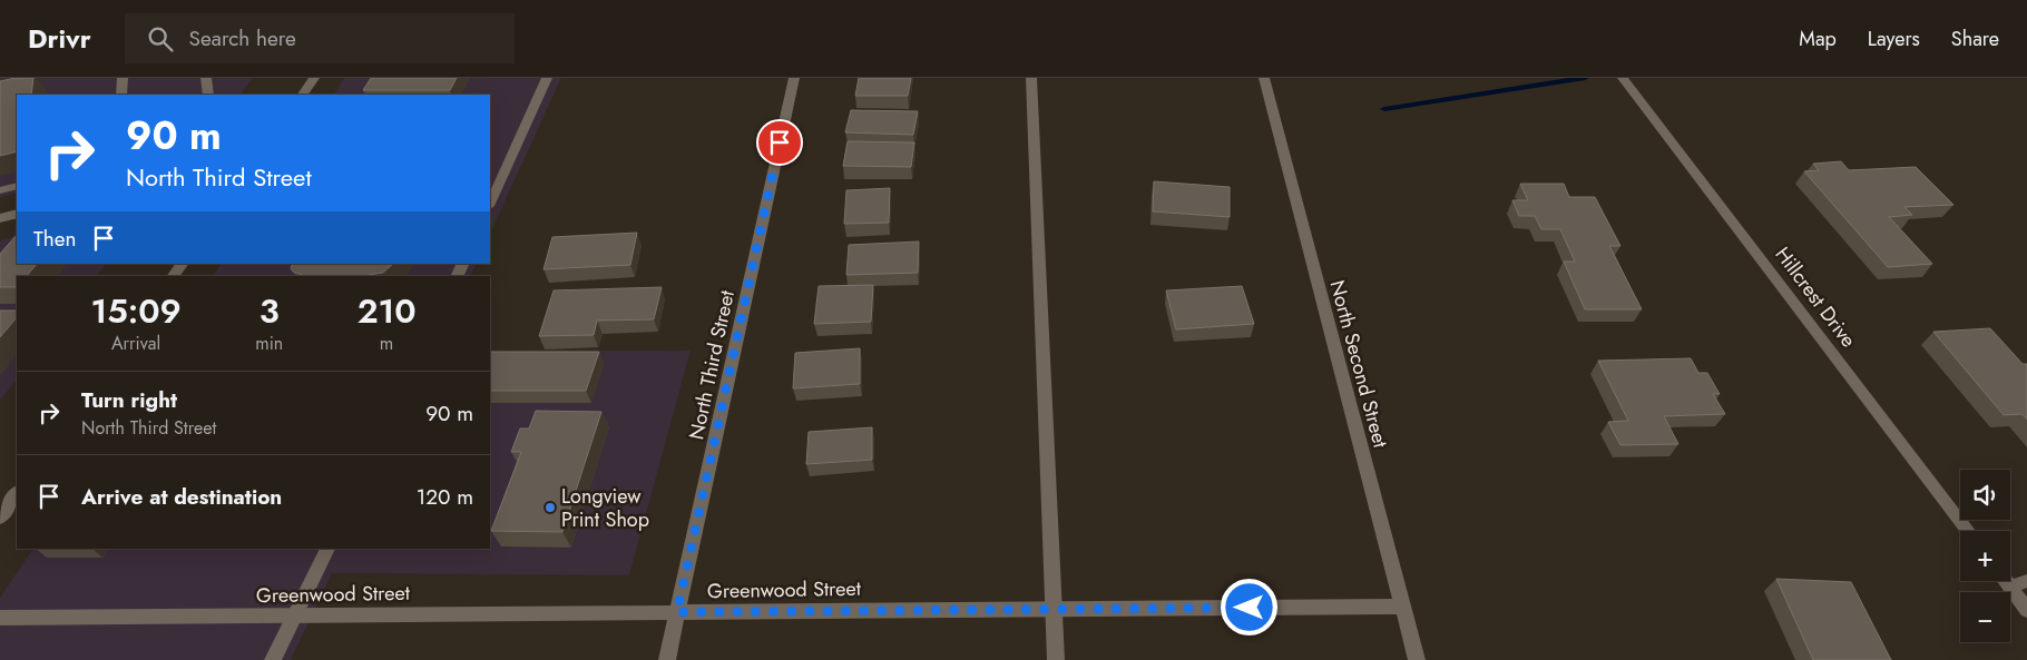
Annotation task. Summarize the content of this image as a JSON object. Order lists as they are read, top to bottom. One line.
{"streets":{"street":["Hillcrest Drive","North Second Street","North Third Street","Greenwood Street"]},"crossings":[["North Second Street","Greenwood Street"],["North Third Street","Greenwood Street"]],"places":["Longview Print Shop"],"page":{"header":"Drivr","search":"Search here","nav":["Map","Layers","Share"],"turn":["90 m","North Third Street"],"then":"Then","eta":["15:09","Arrival","3","min","210","m"],"list":[{"name":"Turn right","note":"North Third Street","value":"90 m"},{"name":"Arrive at destination","value":"120 m"}],"map_buttons":["+","−"]}}
